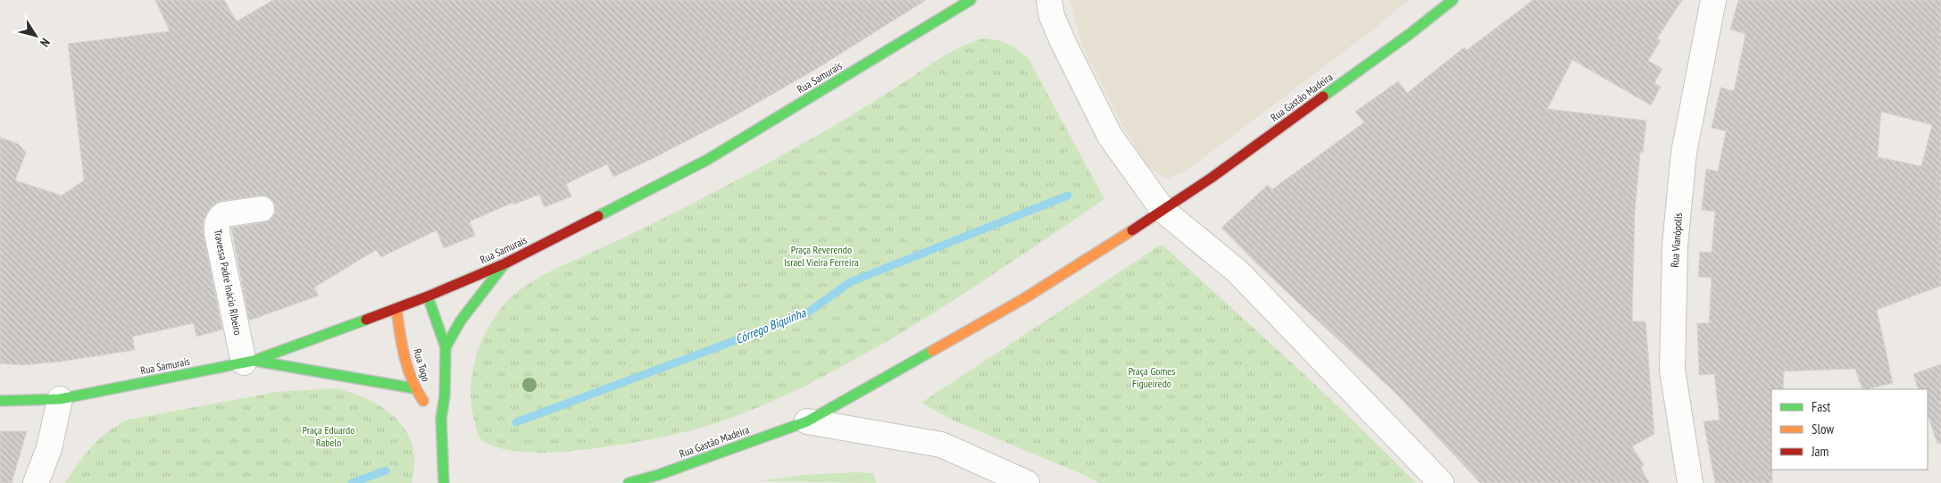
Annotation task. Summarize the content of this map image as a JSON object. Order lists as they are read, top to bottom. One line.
{"streets":{"street":["Rua Samurais","Rua Gastão Madeira","Rua Vianópolis","Travessa Padre Inácio Ribeiro","Rua Togo"]},"crossings":[["Rua Samurais","Travessa Padre Inácio Ribeiro"],["Rua Samurais","Rua Togo"]],"water":["Córrego Biquinha"],"parks":["Praça Reverendo Israel Vieira Ferreira","Praça Gomes Figueiredo","Praça Eduardo Rabelo"],"legend":["Fast","Slow","Jam"],"north":"bottom right"}
